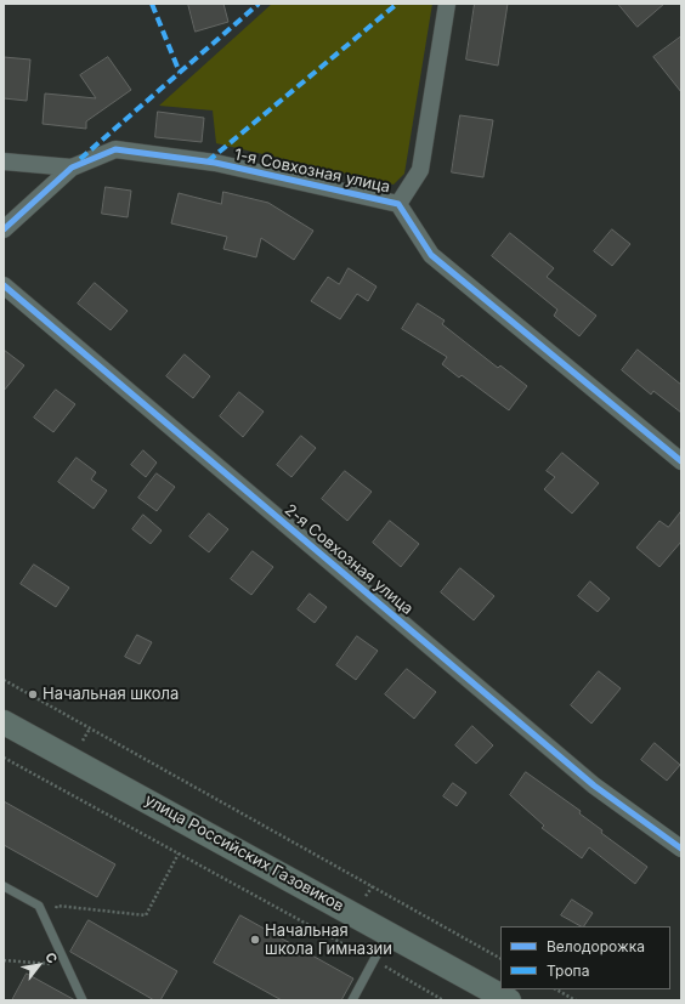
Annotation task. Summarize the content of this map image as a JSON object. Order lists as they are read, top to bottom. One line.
{"streets":{"main road":["улица Российских Газовиков"],"street":["1-я Совхозная улица","2-я Совхозная улица"]},"places":["Начальная школа","Начальная школа Гимназии"],"legend":["Велодорожка","Тропа"],"north":"top right"}
